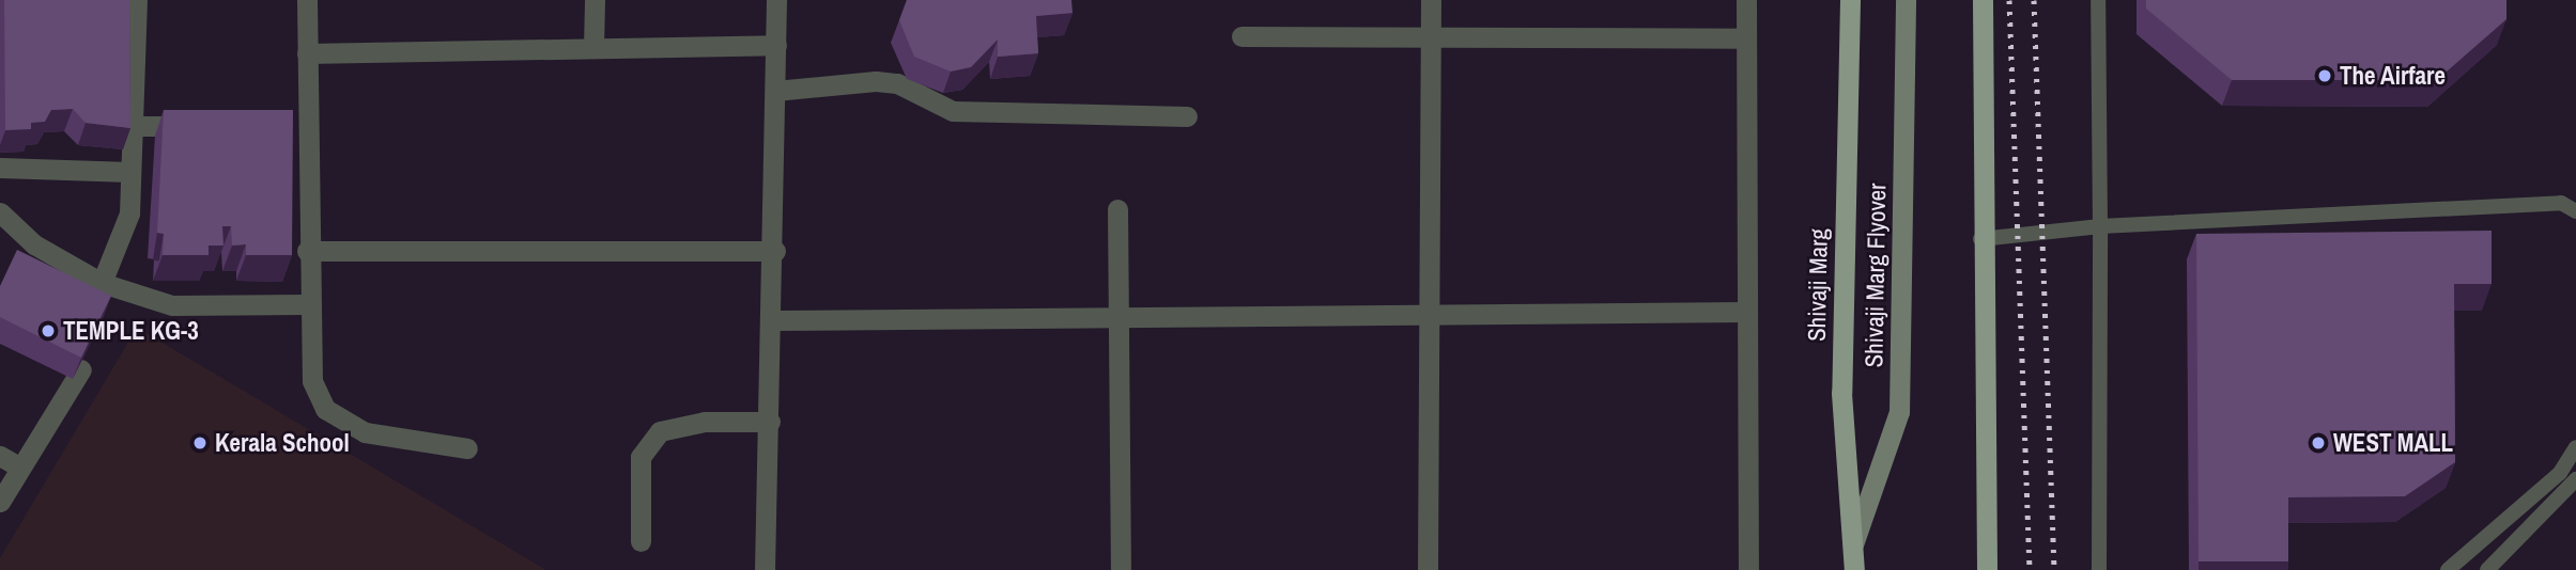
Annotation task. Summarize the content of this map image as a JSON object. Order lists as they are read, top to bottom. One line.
{"streets":{"main road":["Shivaji Marg Flyover","Shivaji Marg"]},"crossings":[["Shivaji Marg Flyover","Shivaji Marg"]],"places":["The Airfare","TEMPLE KG-3","Kerala School","WEST MALL"]}
